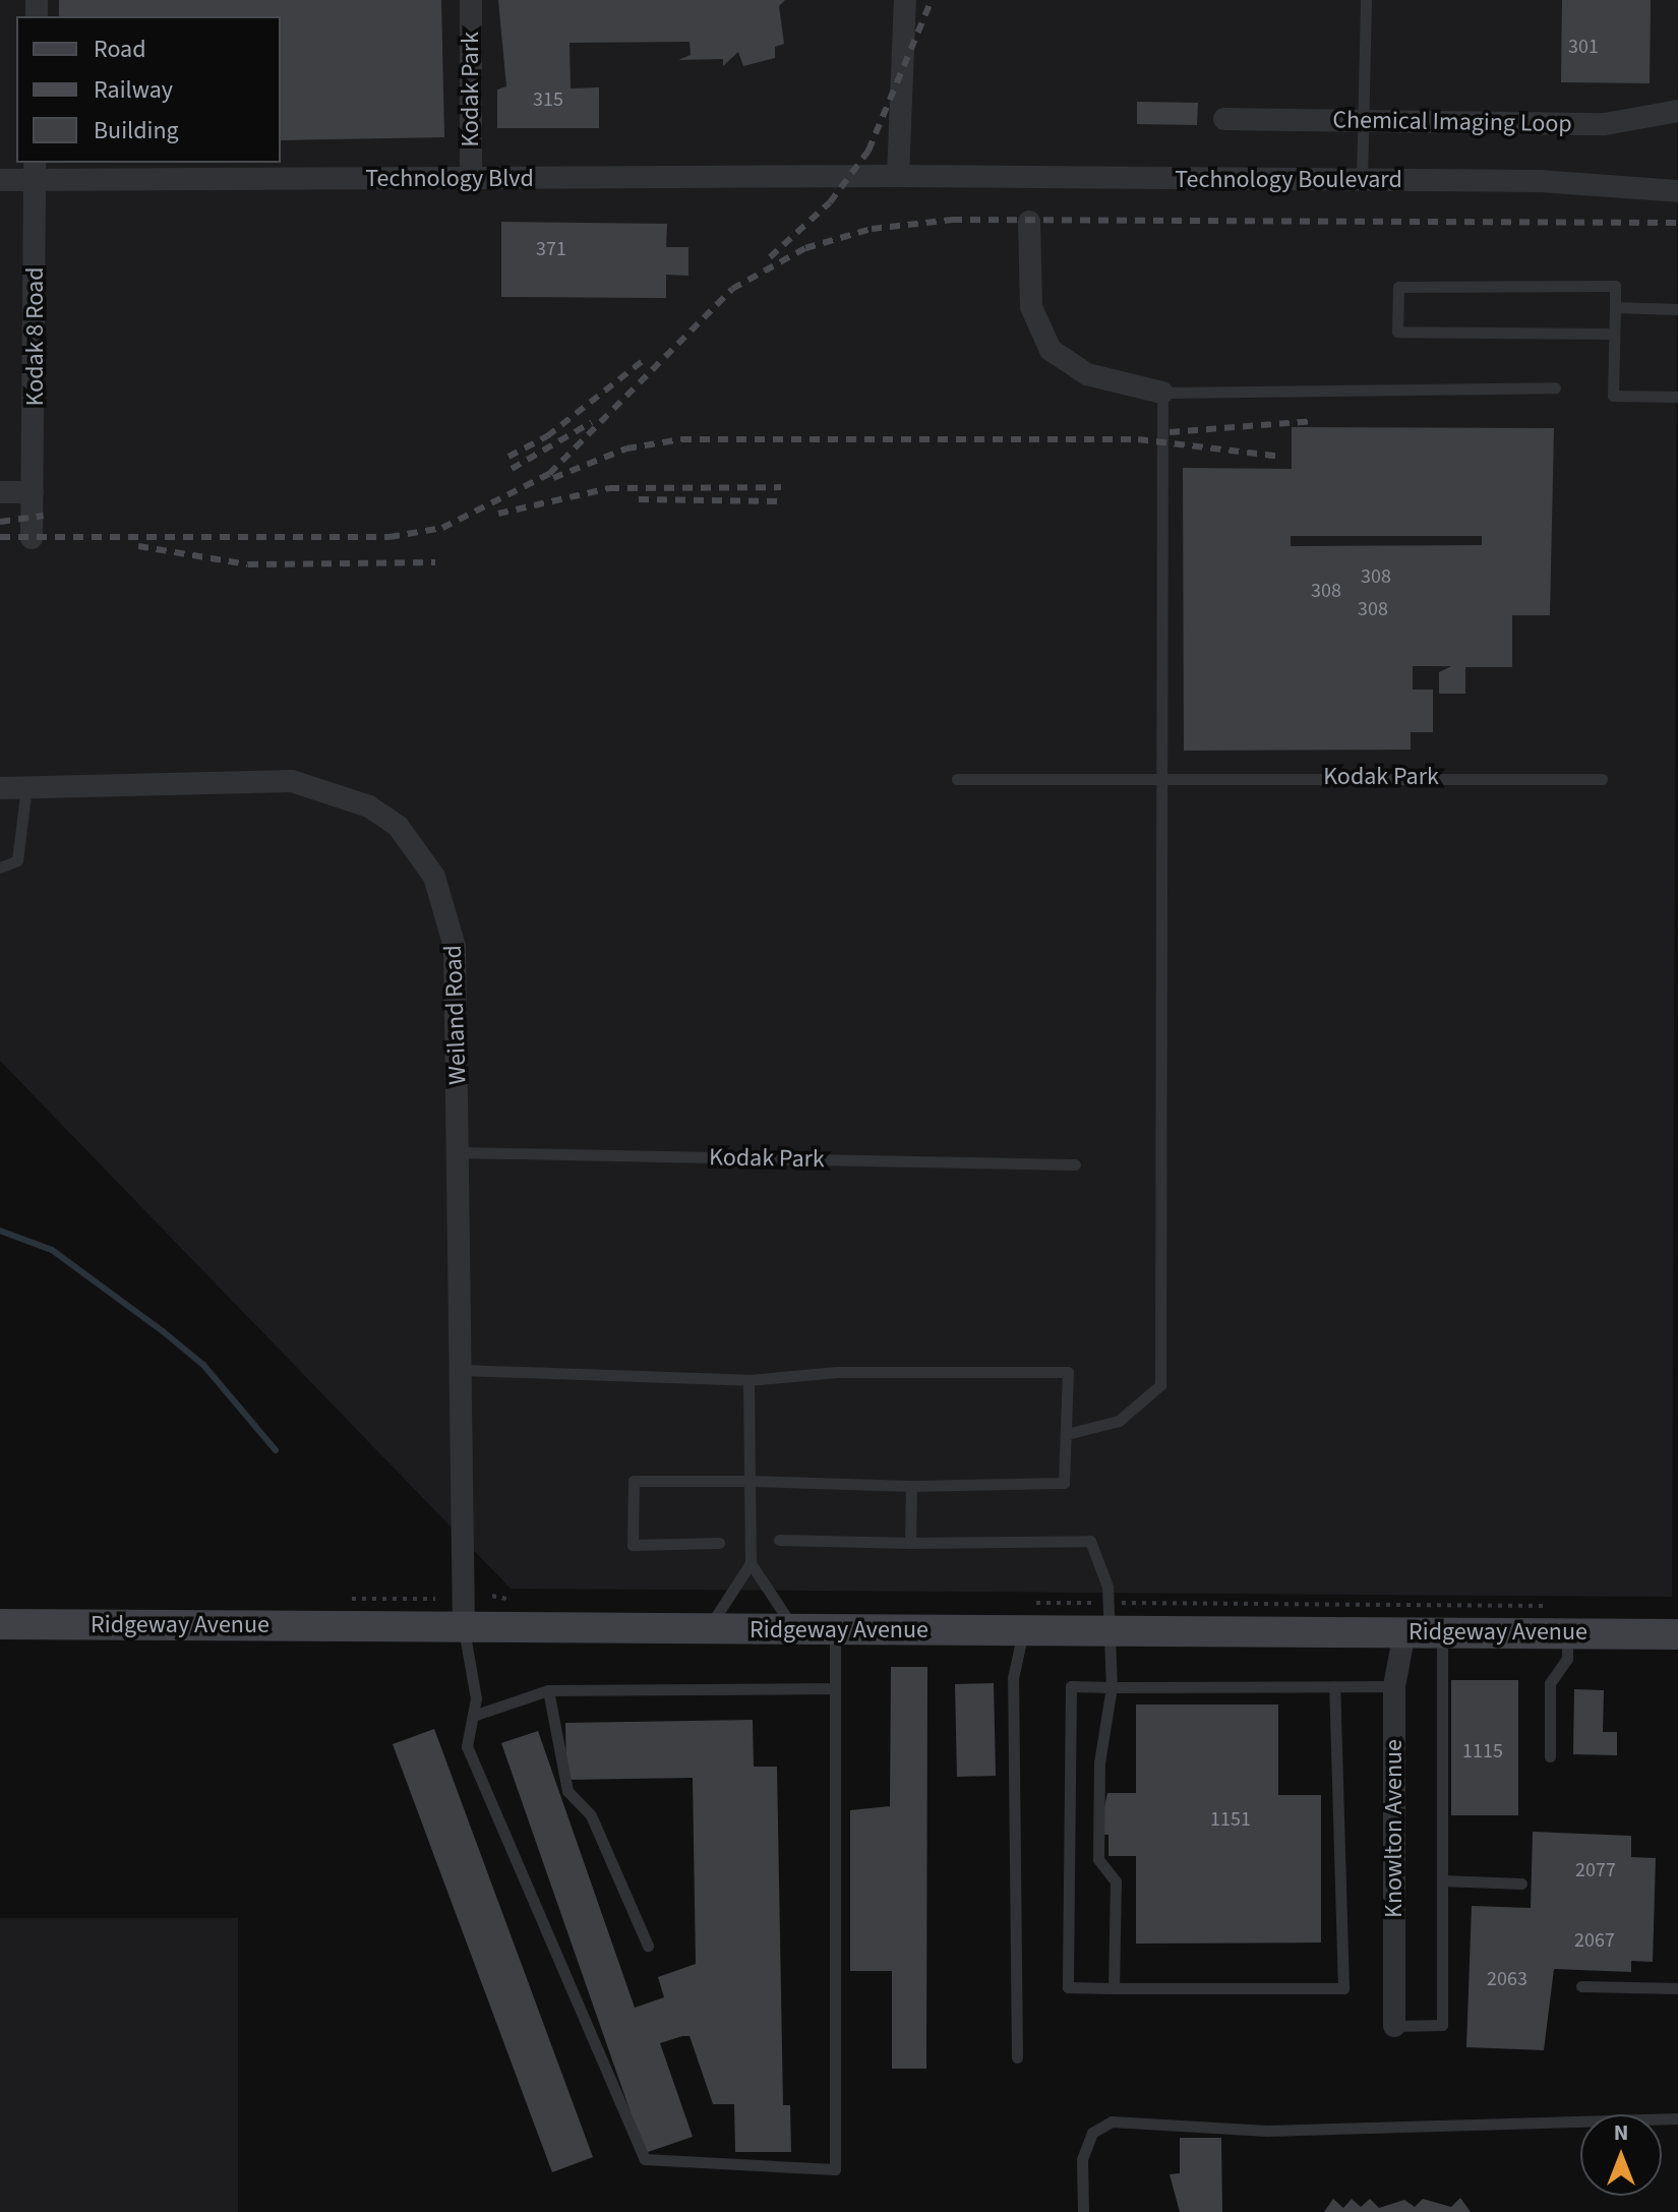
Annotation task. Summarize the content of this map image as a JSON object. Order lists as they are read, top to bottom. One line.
{"streets":{"main road":["Ridgeway Avenue"],"street":["Kodak Park","Chemical Imaging Loop","Technology Blvd","Technology Boulevard","Kodak 8 Road","Weiland Road","Knowlton Avenue"]},"crossings":[["Kodak Park","Technology Blvd"],["Kodak Park","Weiland Road"],["Technology Blvd","Technology Boulevard"],["Technology Blvd","Kodak 8 Road"],["Weiland Road","Ridgeway Avenue"],["Ridgeway Avenue","Knowlton Avenue"]],"house_numbers":["301","315","371","308","308","308","1115","1151","2077","2067","2063"],"legend":["Road","Railway","Building"],"north":"top"}
